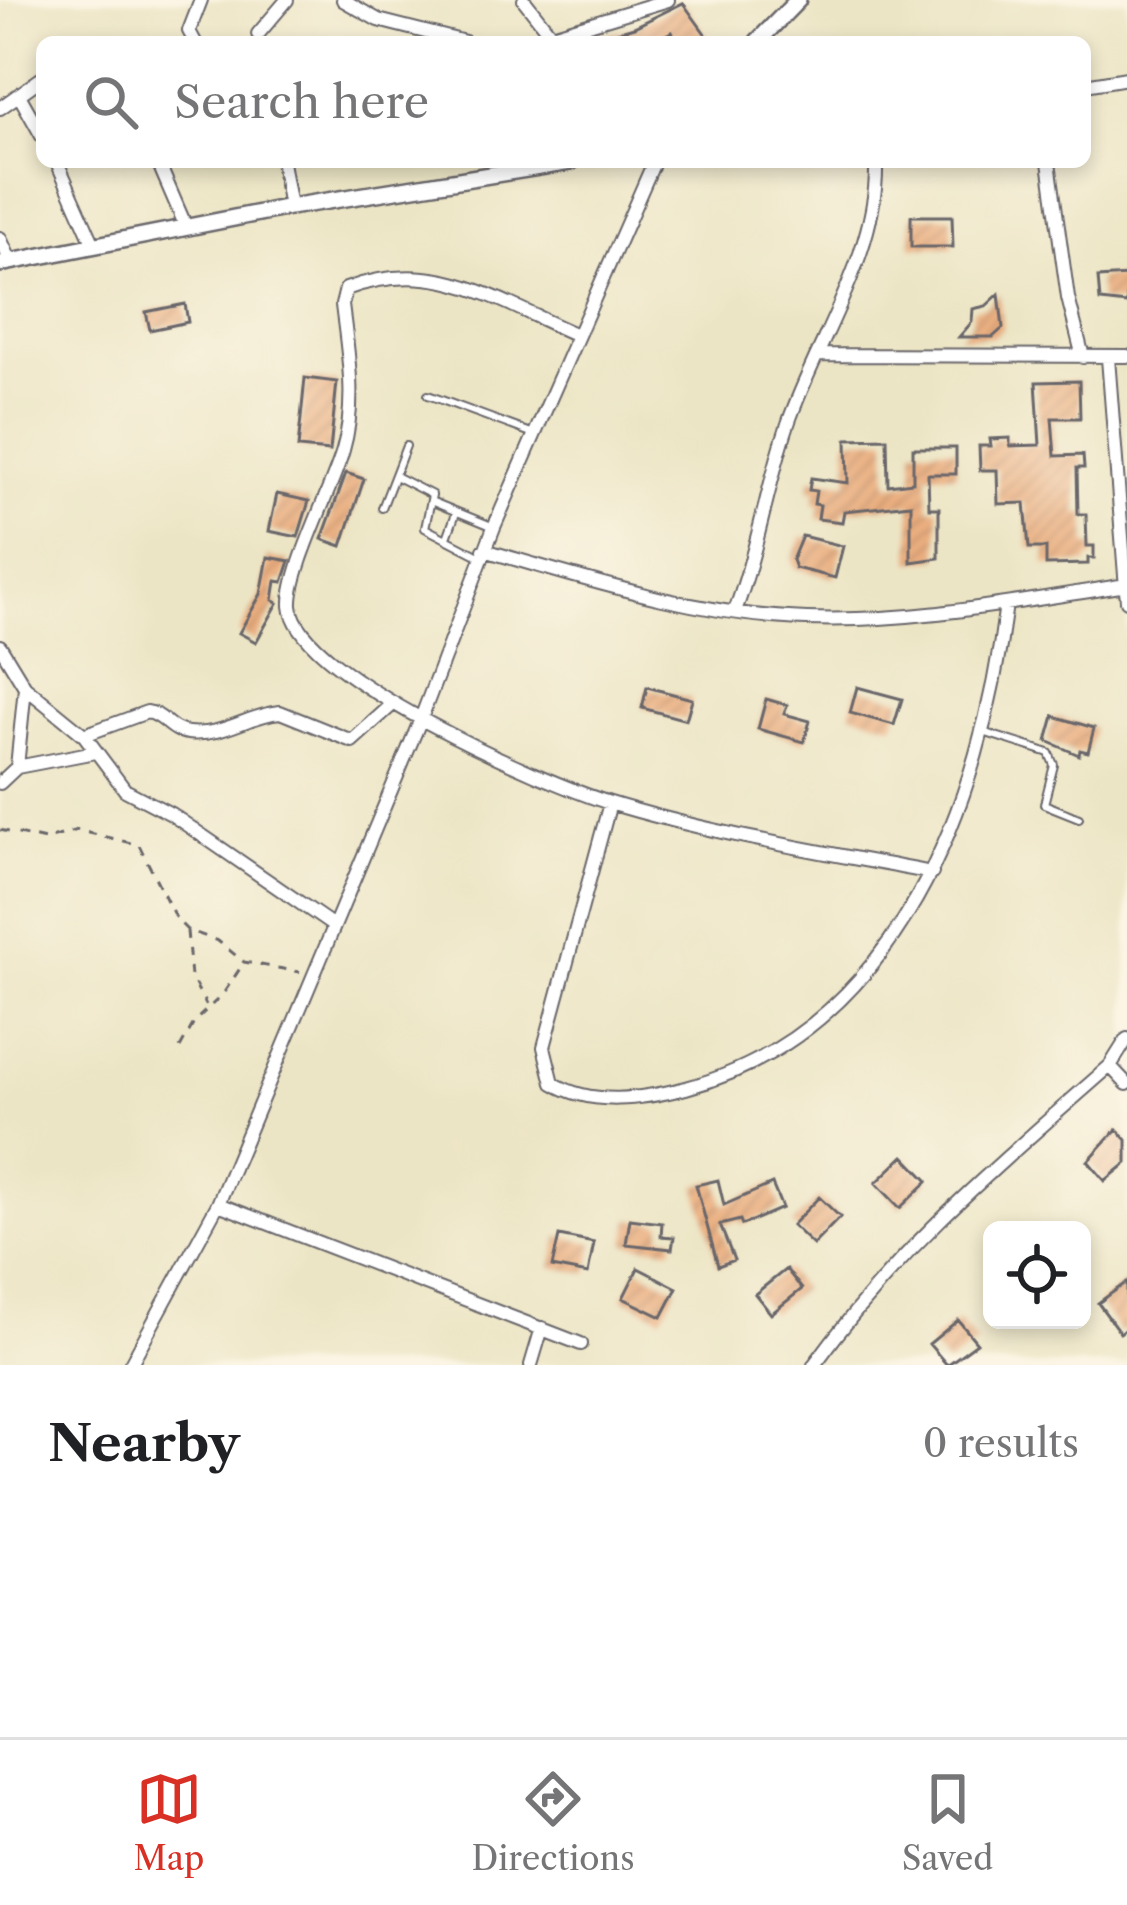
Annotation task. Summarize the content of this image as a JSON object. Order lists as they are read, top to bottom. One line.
{"page":{"search":"Search here","heading":["Nearby","0 results"],"nav":["Map","Directions","Saved"]}}
